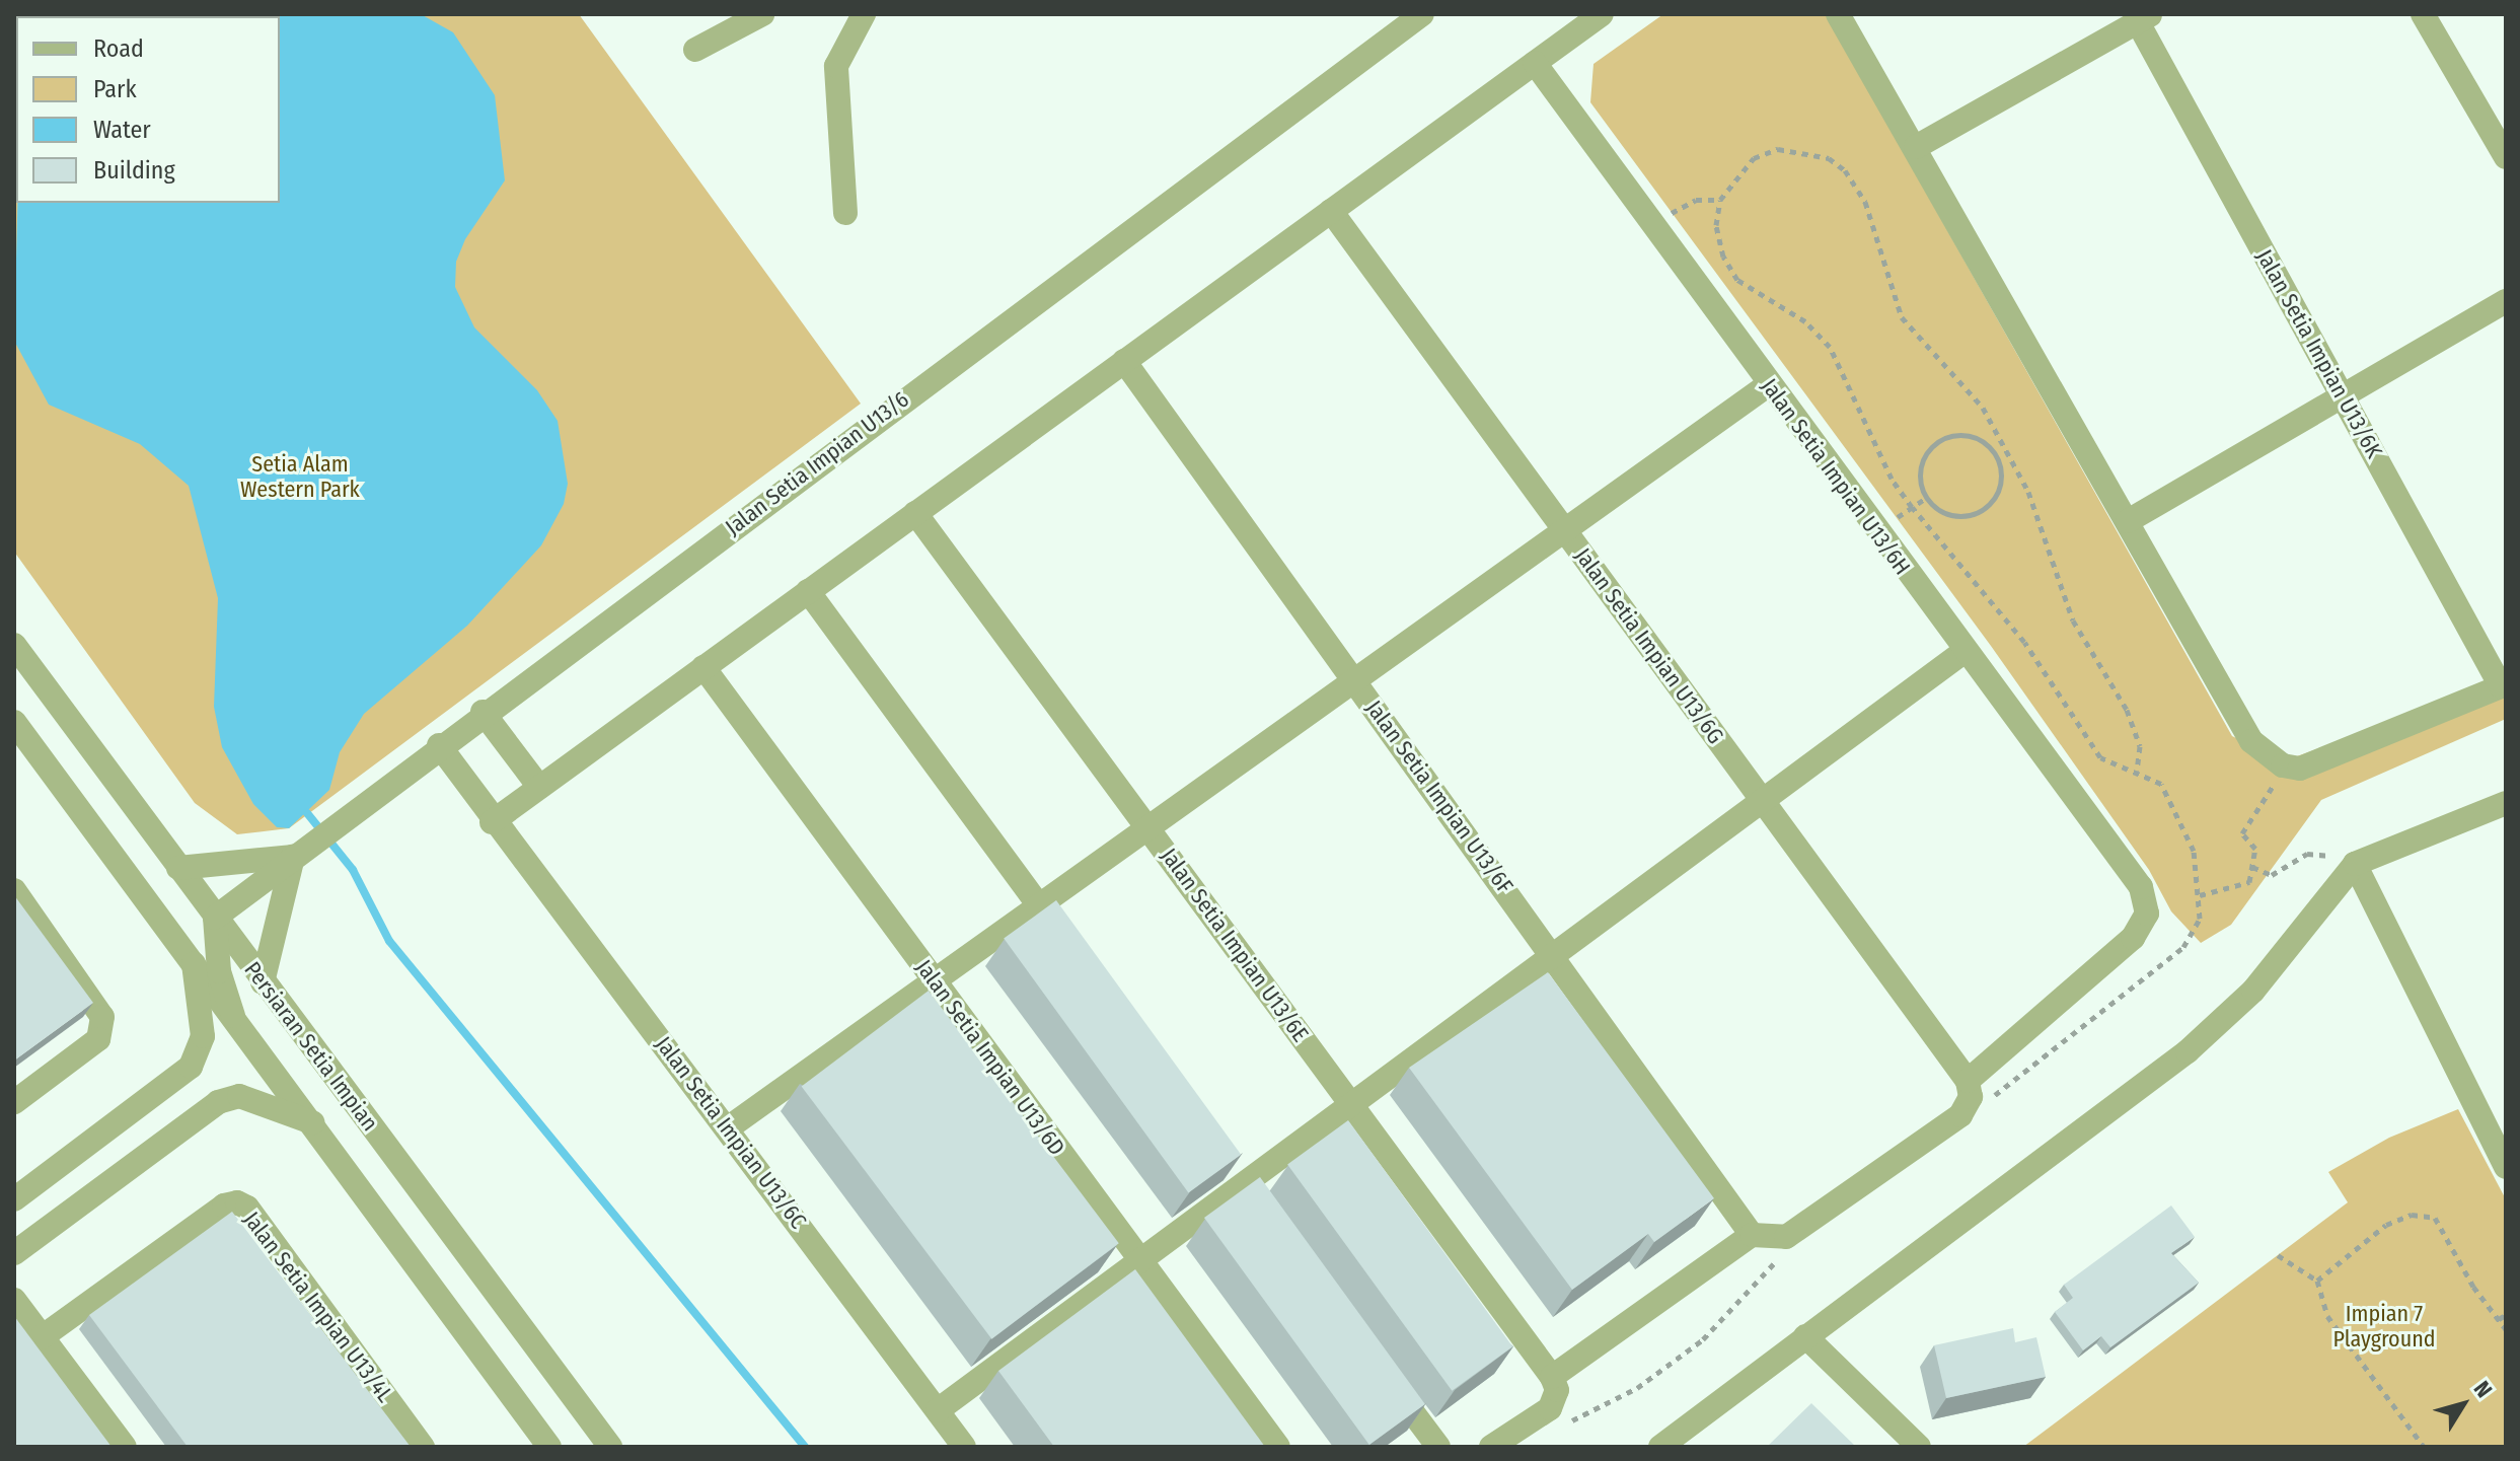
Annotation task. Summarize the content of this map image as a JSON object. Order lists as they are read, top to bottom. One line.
{"streets":{"street":["Jalan Setia Impian U13/6K","Jalan Setia Impian U13/6","Jalan Setia Impian U13/6H","Jalan Setia Impian U13/6G","Jalan Setia Impian U13/6F","Jalan Setia Impian U13/6E","Persiaran Setia Impian","Jalan Setia Impian U13/6D","Jalan Setia Impian U13/6C","Jalan Setia Impian U13/4L"]},"crossings":[["Jalan Setia Impian U13/6","Persiaran Setia Impian"],["Jalan Setia Impian U13/6","Jalan Setia Impian U13/6C"],["Jalan Setia Impian U13/6H","Jalan Setia Impian U13/6G"]],"parks":["Setia Alam Western Park","Impian 7 Playground"],"legend":["Road","Park","Water","Building"],"north":"top right"}
